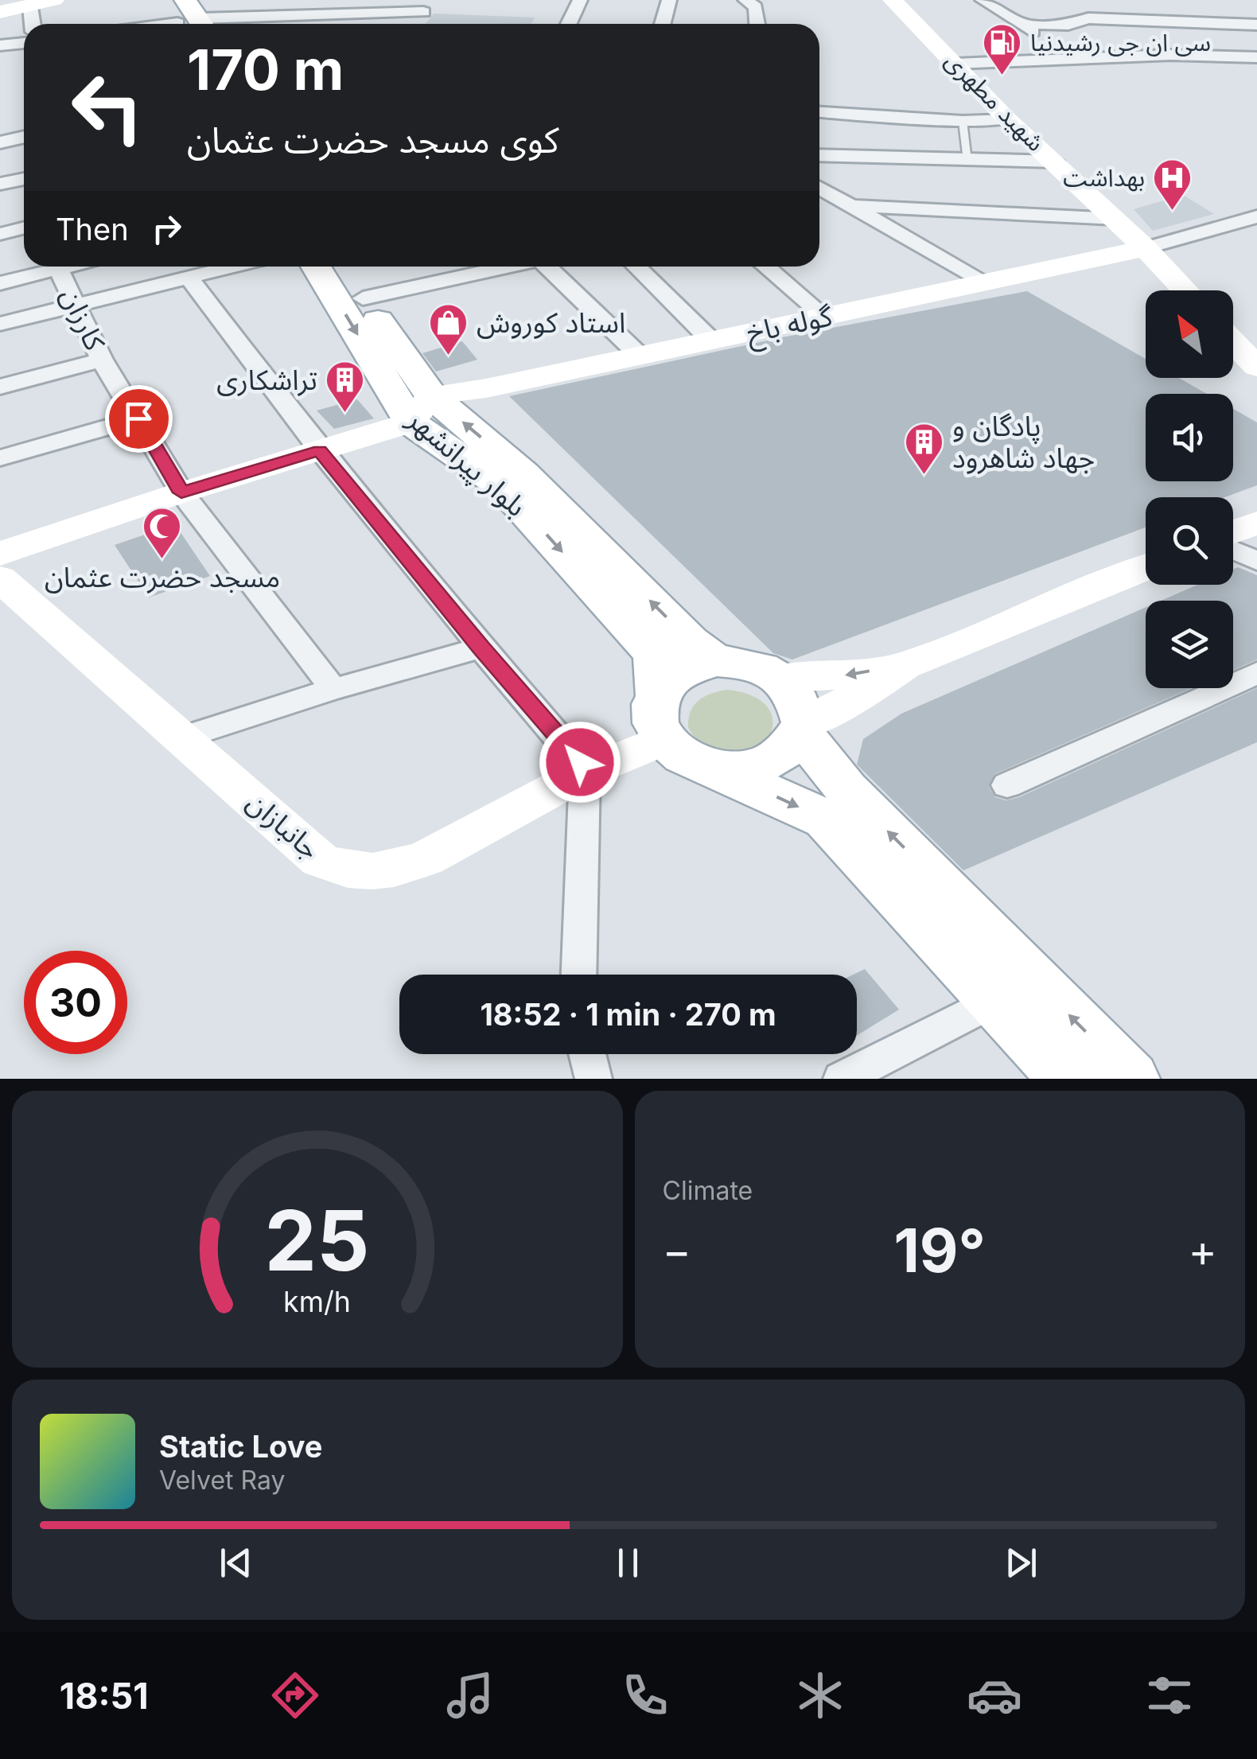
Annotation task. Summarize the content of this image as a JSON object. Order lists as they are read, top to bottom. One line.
{"streets":{"main road":["بلوار پیرانشهر"],"street":["شهید مطهری","کارزان","گوله باخ","جانبازان"]},"crossings":[["شهید مطهری","گوله باخ"],["کارزان","گوله باخ"],["گوله باخ","بلوار پیرانشهر"],["بلوار پیرانشهر","جانبازان"]],"places":{"fuel station":["سی ان جی رشیدنیا"],"hospital":["بهداشت"],"shop":["استاد کوروش"],"building":["تراشکاری","پادگان و جهاد شاهرود"],"mosque":["مسجد حضرت عثمان"]},"north":"top left","page":{"turn":["170 m","کوی مسجد حضرت عثمان"],"then":"Then","limit":"30","trip":"18:52 · 1 min · 270 m","tile":"Climate","heat":["−","19°","+"],"song":["Static Love","Velvet Ray"],"tabs":"18:51","gauge":["25","km/h"]}}
